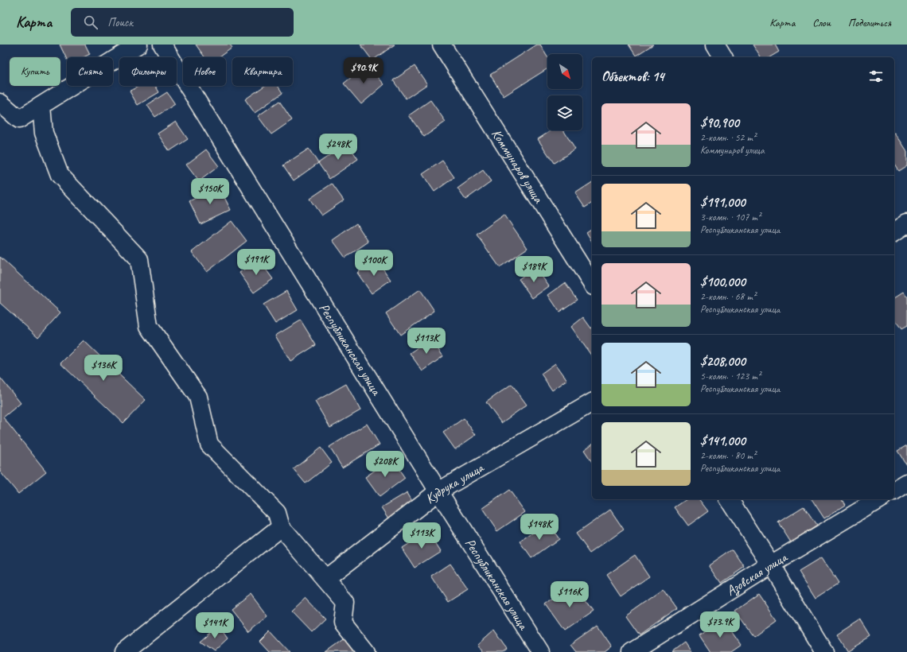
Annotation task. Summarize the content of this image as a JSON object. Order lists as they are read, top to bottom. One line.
{"streets":{"street":["Коммунаров улица","Республиканская улица","Кудрука улица","Азовская улица"]},"crossings":[["Республиканская улица","Кудрука улица"]],"north":"bottom right","page":{"header":"Карта","search":"Поиск","nav":["Карта","Слои","Поделиться"],"price":["$90.9K","$248K","$150K","$191K","$100K","$189K","$113K","$136K","$208K","$148K","$113K","$116K","$73.9K","$141K"],"chip":["Купить","Снять","Фильтры","Новое","Квартира"],"heading":"Объектов: 14","list":[{"name":"$90,900","note":"2-комн. · 52 m² · Коммунаров улица"},{"name":"$191,000","note":"3-комн. · 107 m² · Республиканская улица"},{"name":"$100,000","note":"2-комн. · 68 m² · Республиканская улица"},{"name":"$208,000","note":"5-комн. · 123 m² · Республиканская улица"},{"name":"$141,000","note":"2-комн. · 80 m² · Республиканская улица"}]}}
